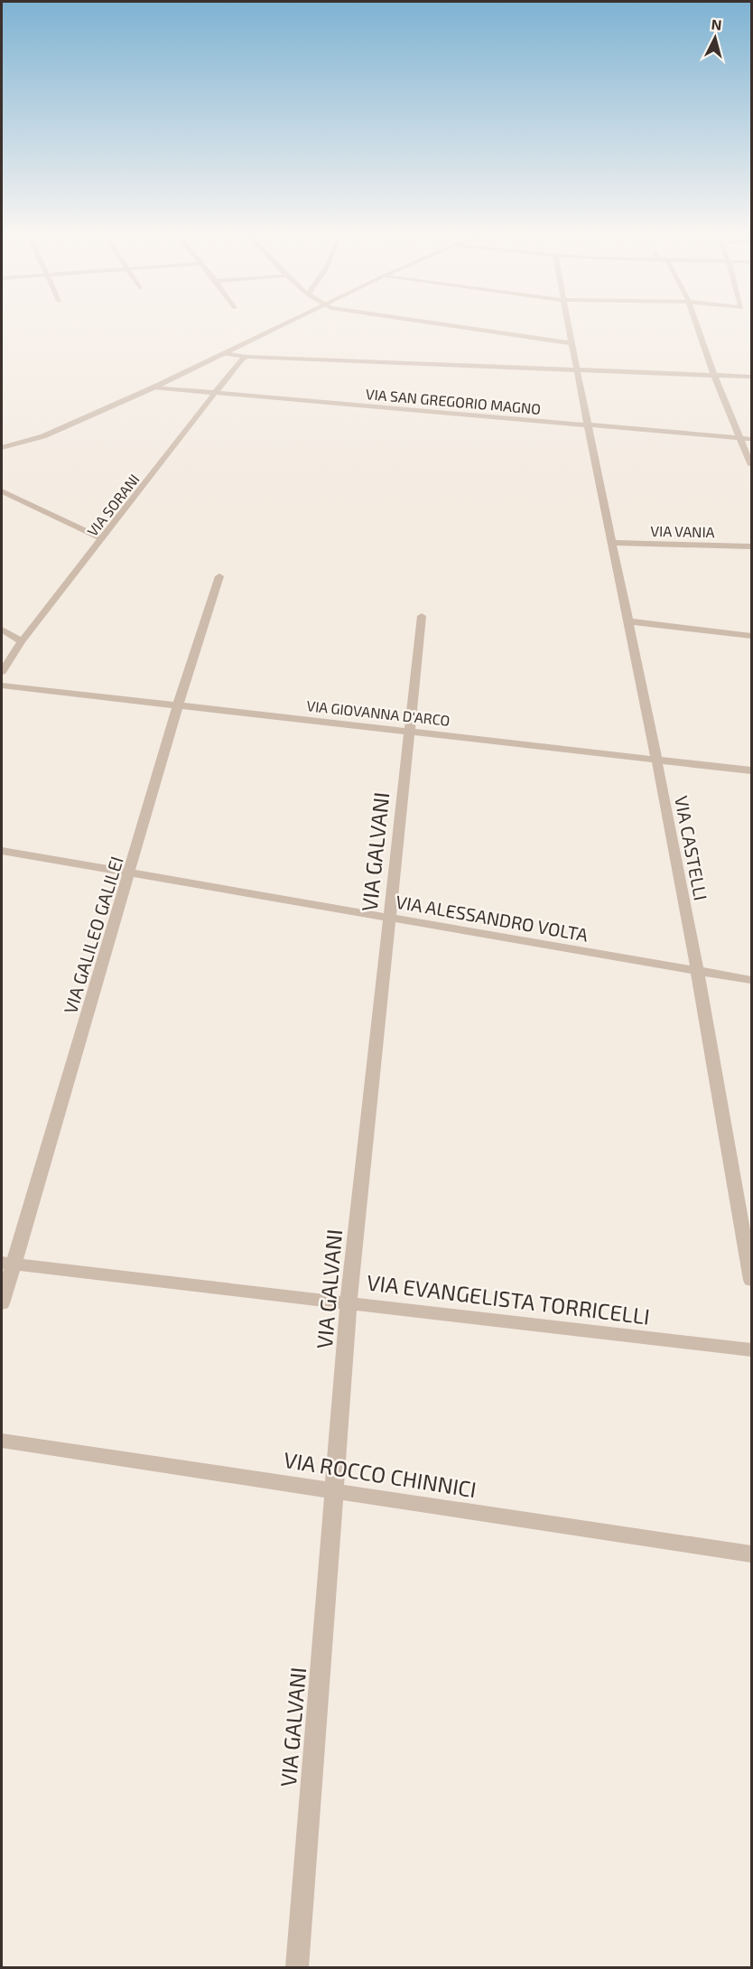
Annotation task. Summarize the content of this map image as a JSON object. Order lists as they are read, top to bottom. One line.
{"streets":{"street":["VIA SAN GREGORIO MAGNO","VIA SORANI","VIA VANIA","VIA GIOVANNA D'ARCO","VIA CASTELLI","VIA GALVANI","VIA ALESSANDRO VOLTA","VIA GALILEO GALILEI","VIA EVANGELISTA TORRICELLI","VIA ROCCO CHINNICI"]},"crossings":[["VIA SAN GREGORIO MAGNO","VIA SORANI"],["VIA SAN GREGORIO MAGNO","VIA CASTELLI"],["VIA VANIA","VIA CASTELLI"],["VIA GIOVANNA D'ARCO","VIA CASTELLI"],["VIA GIOVANNA D'ARCO","VIA GALVANI"],["VIA GIOVANNA D'ARCO","VIA GALILEO GALILEI"],["VIA CASTELLI","VIA ALESSANDRO VOLTA"],["VIA GALVANI","VIA ALESSANDRO VOLTA"],["VIA GALVANI","VIA EVANGELISTA TORRICELLI"],["VIA GALVANI","VIA ROCCO CHINNICI"],["VIA ALESSANDRO VOLTA","VIA GALILEO GALILEI"],["VIA GALILEO GALILEI","VIA EVANGELISTA TORRICELLI"]],"north":"top"}
